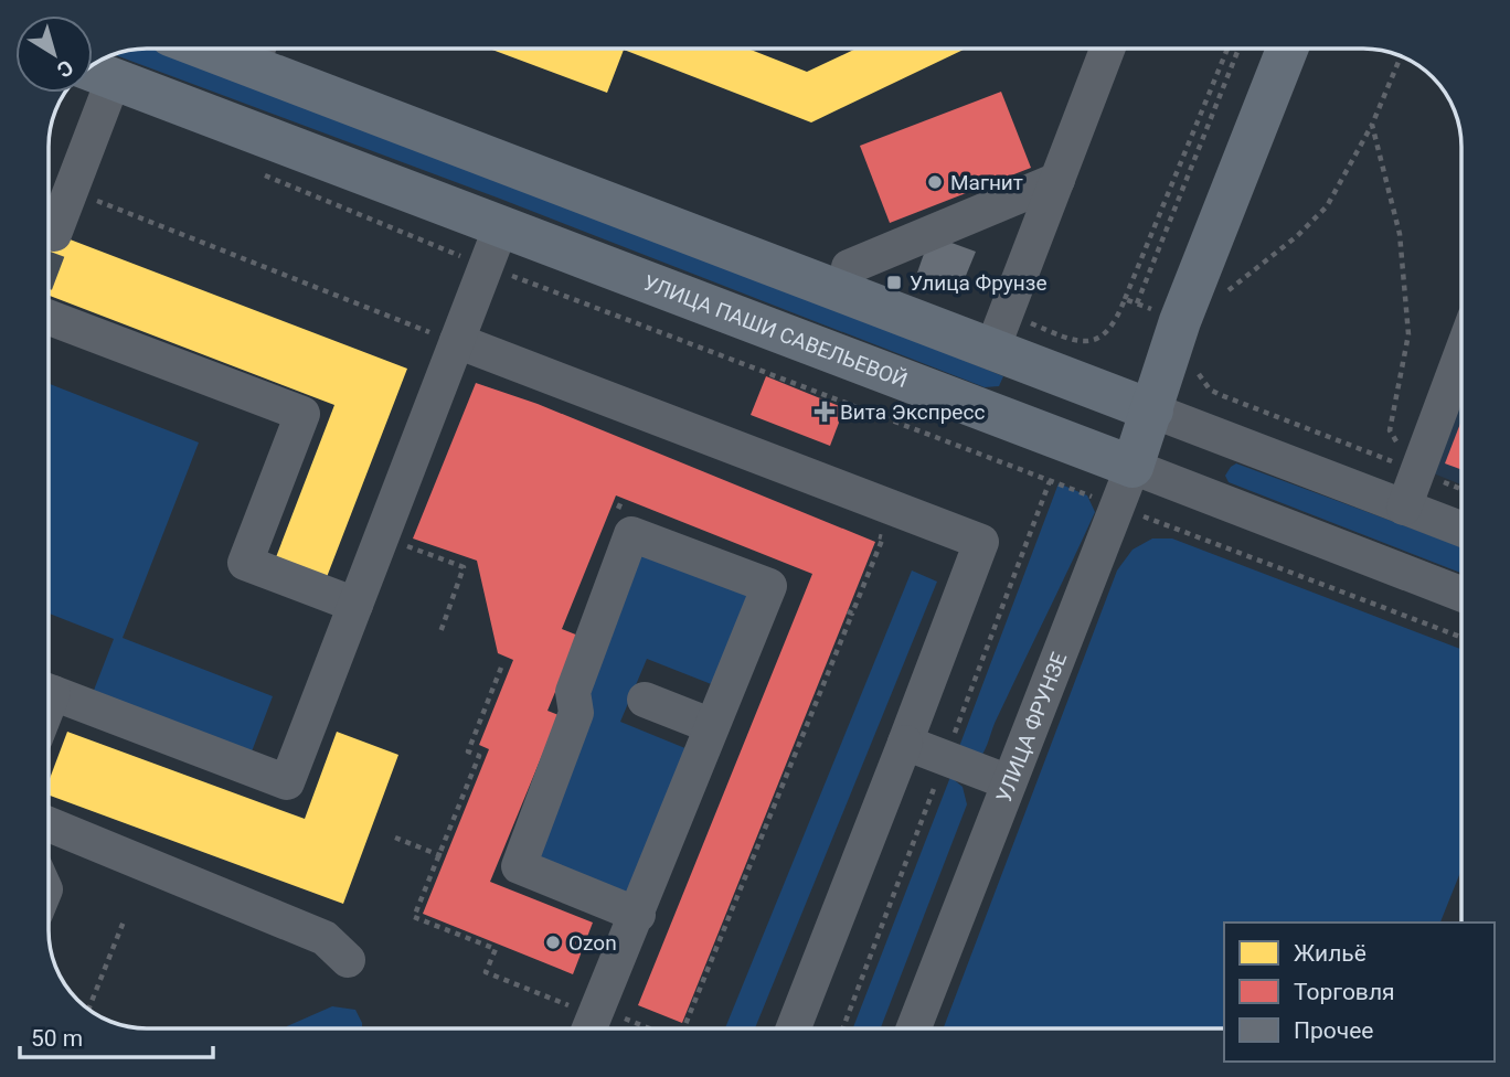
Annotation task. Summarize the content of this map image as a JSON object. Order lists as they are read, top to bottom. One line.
{"streets":{"main road":["УЛИЦА ПАШИ САВЕЛЬЕВОЙ","УЛИЦА ФРУНЗЕ"]},"crossings":[["УЛИЦА ПАШИ САВЕЛЬЕВОЙ","УЛИЦА ФРУНЗЕ"]],"places":{"other":["Магнит","Ozon"],"transit":["Улица Фрунзе"],"health":["Вита Экспресс"]},"legend":["Жильё","Торговля","Прочее"],"scale_bar":"50 m","north":"bottom right"}
